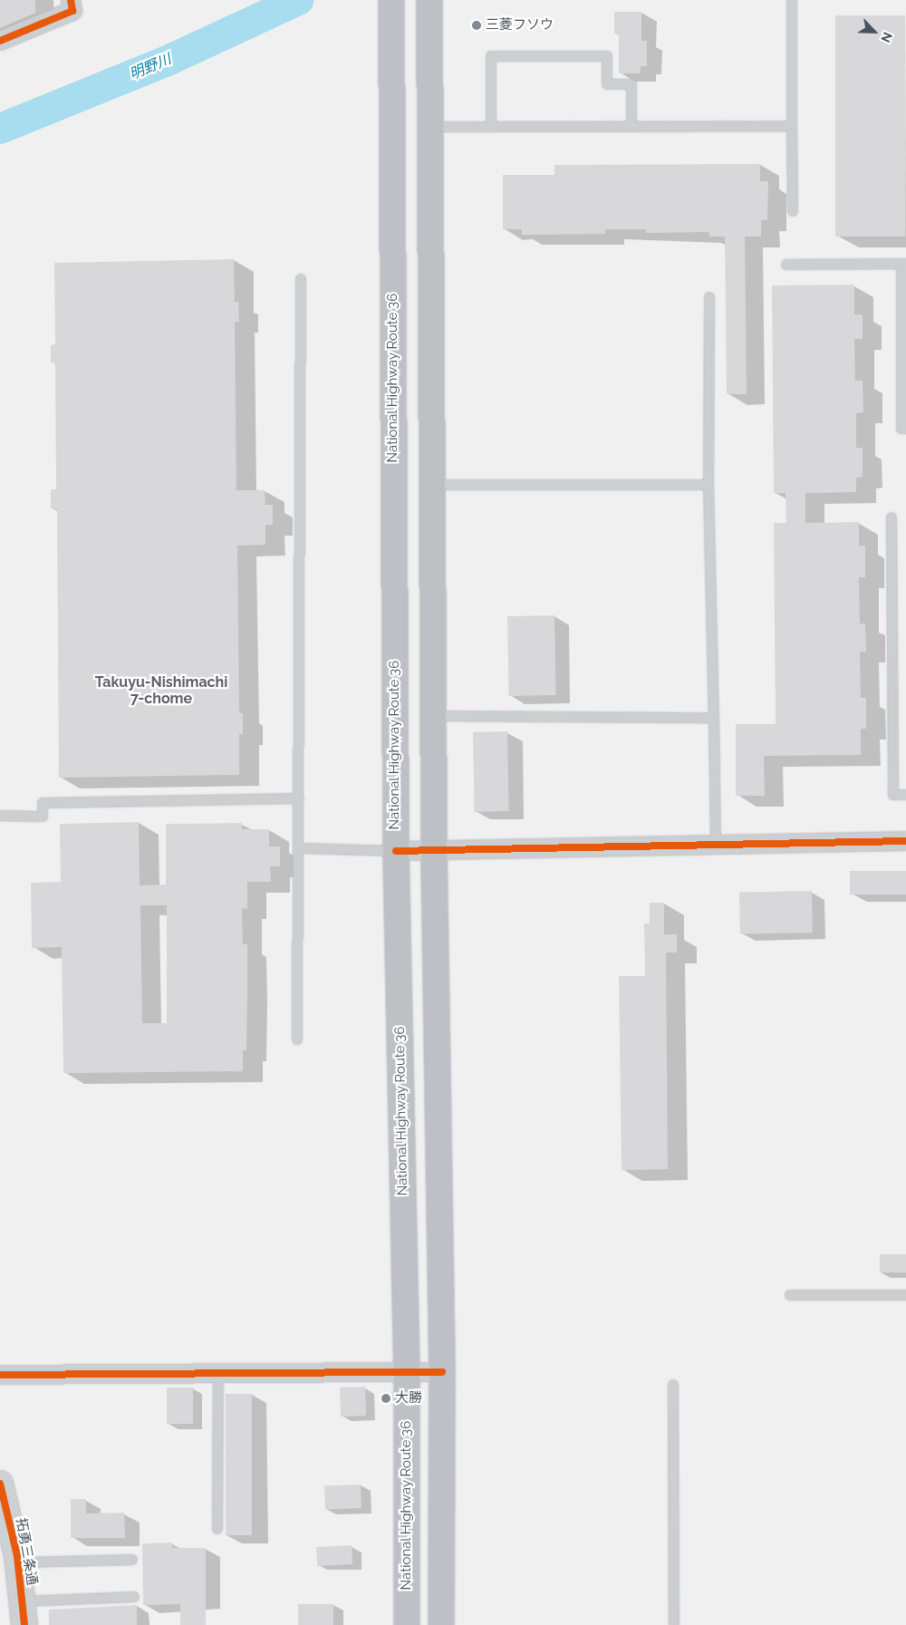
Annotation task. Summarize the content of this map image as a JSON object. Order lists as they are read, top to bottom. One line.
{"streets":{"highway":["National Highway Route 36"],"street":["拓勇三条通"]},"districts":["Takuyu-Nishimachi 7-chome"],"water":["明野川"],"places":["三菱フソウ","大勝"],"north":"bottom right"}
